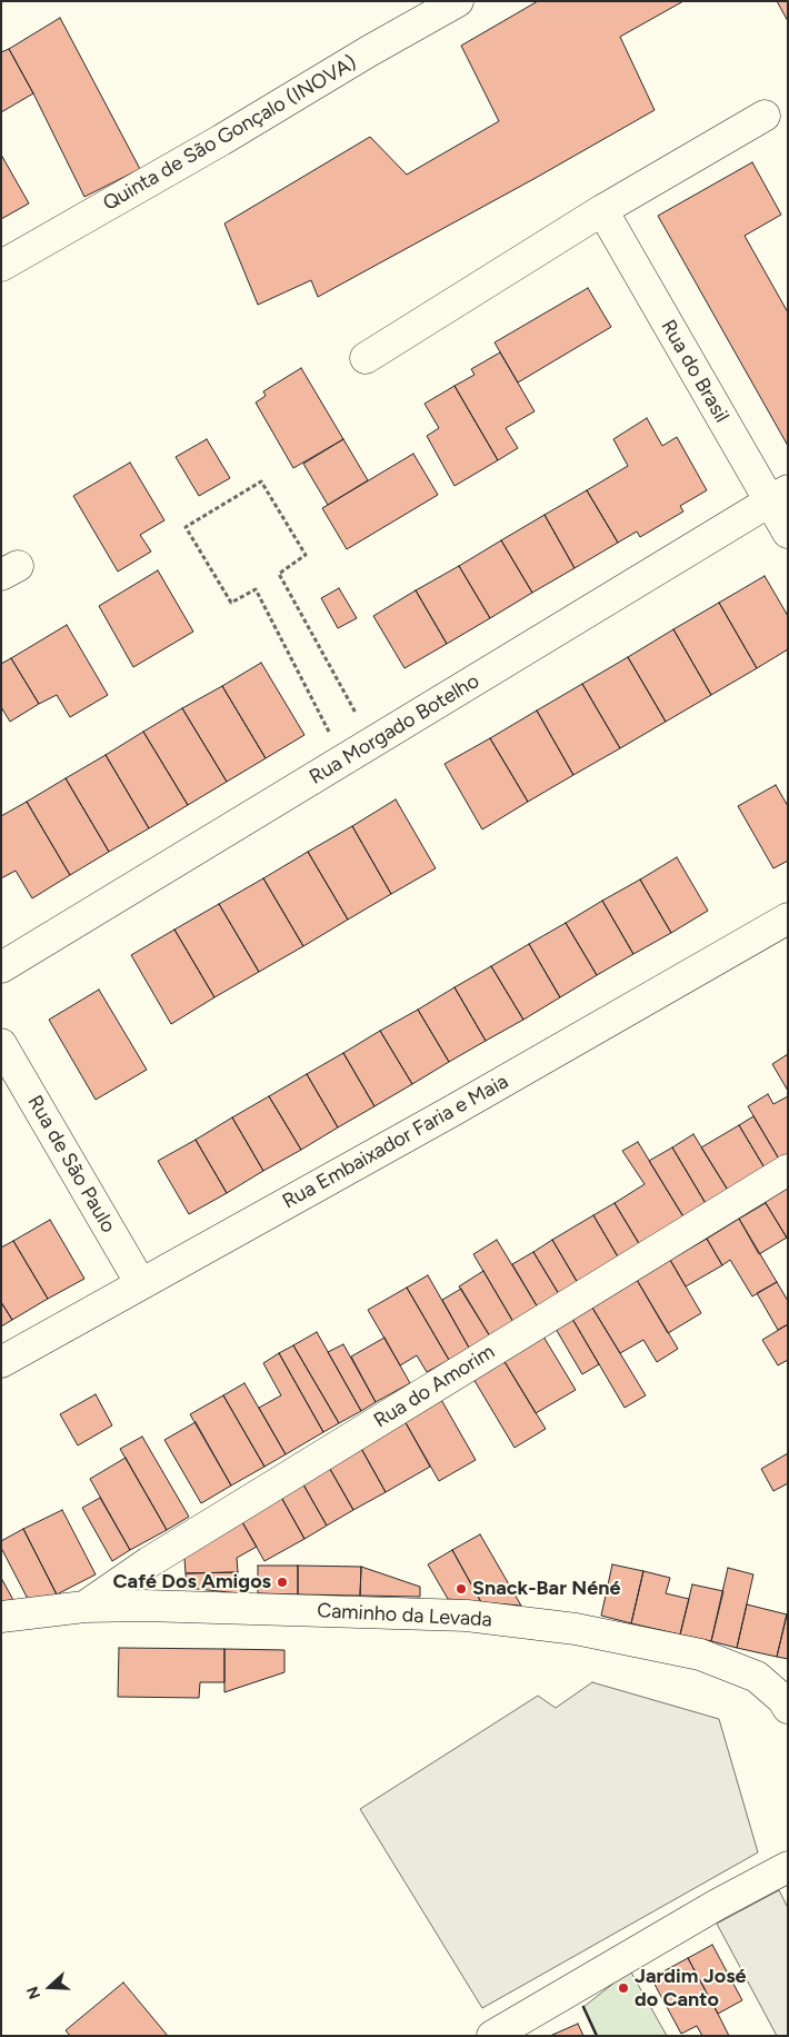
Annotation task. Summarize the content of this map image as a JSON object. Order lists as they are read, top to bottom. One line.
{"streets":{"street":["Quinta de São Gonçalo (INOVA)","Rua do Brasil","Rua Morgado Botelho","Rua Embaixador Faria e Maia","Rua de São Paulo","Rua do Amorim","Caminho da Levada"]},"crossings":[["Rua do Brasil","Rua Morgado Botelho"],["Rua Embaixador Faria e Maia","Rua de São Paulo"],["Rua do Amorim","Caminho da Levada"]],"places":["Café Dos Amigos","Snack-Bar Néné","Jardim José do Canto"],"north":"left"}
